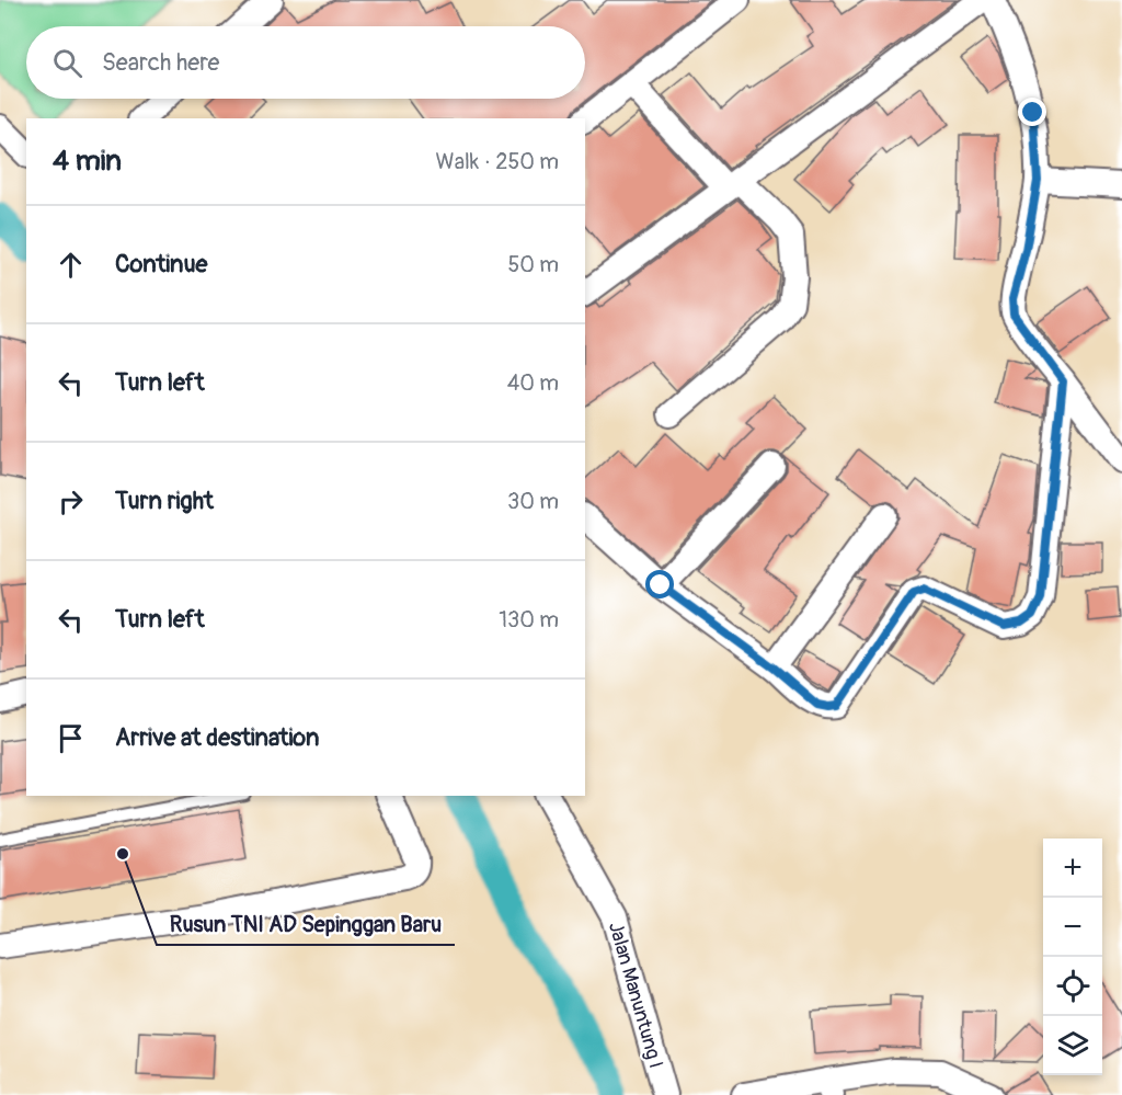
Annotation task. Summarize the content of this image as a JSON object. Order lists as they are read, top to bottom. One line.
{"streets":{"street":["Jalan Manuntung I"]},"places":["Rusun TNI AD Sepinggan Baru"],"page":{"search":"Search here","heading":["4 min","Walk · 250 m"],"list":[["Continue","50 m"],["Turn left","40 m"],["Turn right","30 m"],["Turn left","130 m"],"Arrive at destination"],"map_buttons":["+","−"]}}
